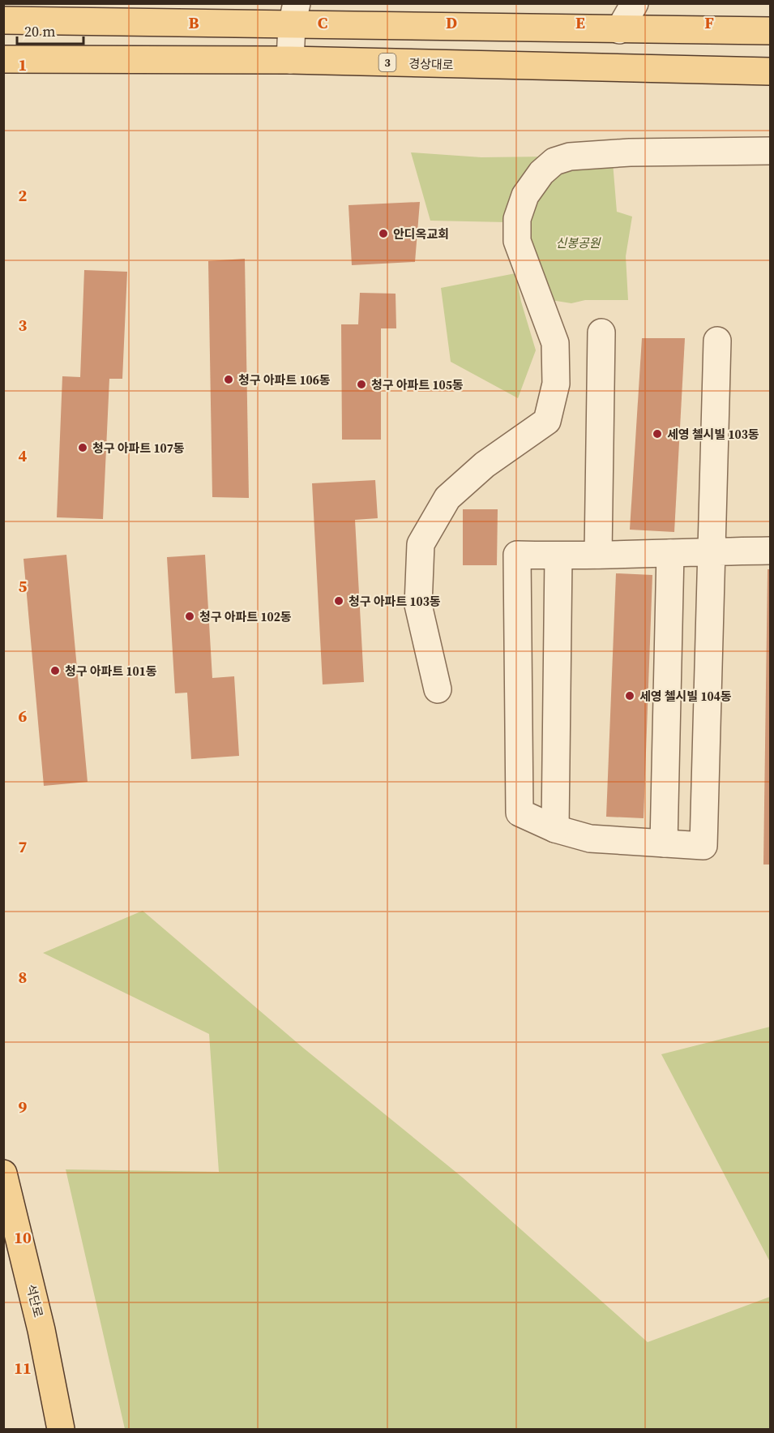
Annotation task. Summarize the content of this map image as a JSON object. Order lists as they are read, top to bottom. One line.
{"streets":{"main road":["3","경상대로","석단로"]},"parks":["신봉공원"],"places":["안디옥교회","청구 아파트 106동","청구 아파트 105동","세영 첼시빌 103동","청구 아파트 107동","청구 아파트 103동","청구 아파트 102동","청구 아파트 101동","세영 첼시빌 104동"],"scale_bar":"20 m","grid":{"columns":["B","C","D","E","F"],"rows":["1","2","3","4","5","6","7","8","9","10","11"]}}
